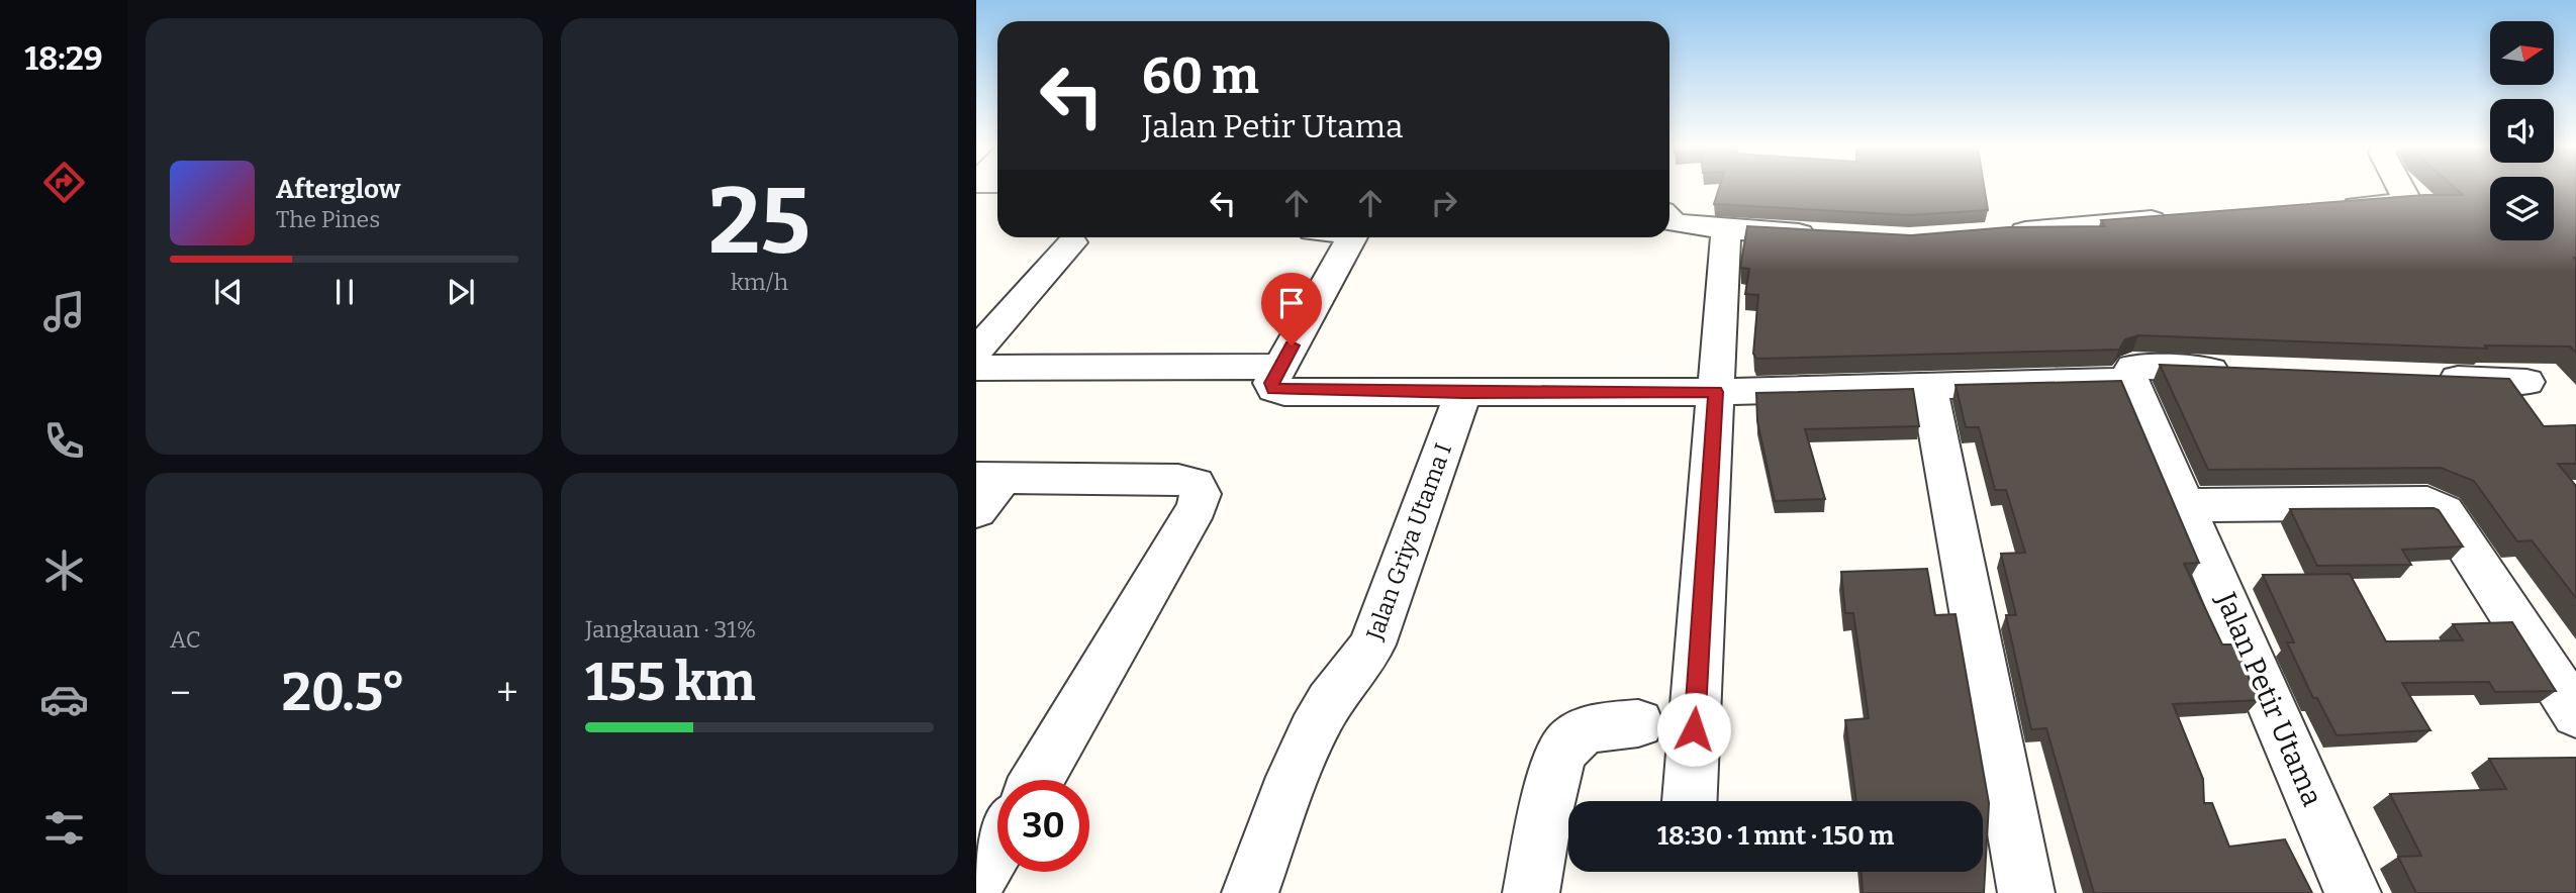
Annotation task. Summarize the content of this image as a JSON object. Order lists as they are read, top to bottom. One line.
{"streets":{"street":["Jalan Griya Utama I","Jalan Petir Utama"]},"north":"right","page":{"tabs":"18:29","tile":[["25","km/h"],"AC",["Jangkauan · 31%","155 km"]],"turn":["60 m","Jalan Petir Utama"],"song":["Afterglow","The Pines"],"heat":["−","20.5°","+"],"limit":"30","trip":"18:30 · 1 mnt · 150 m"}}
